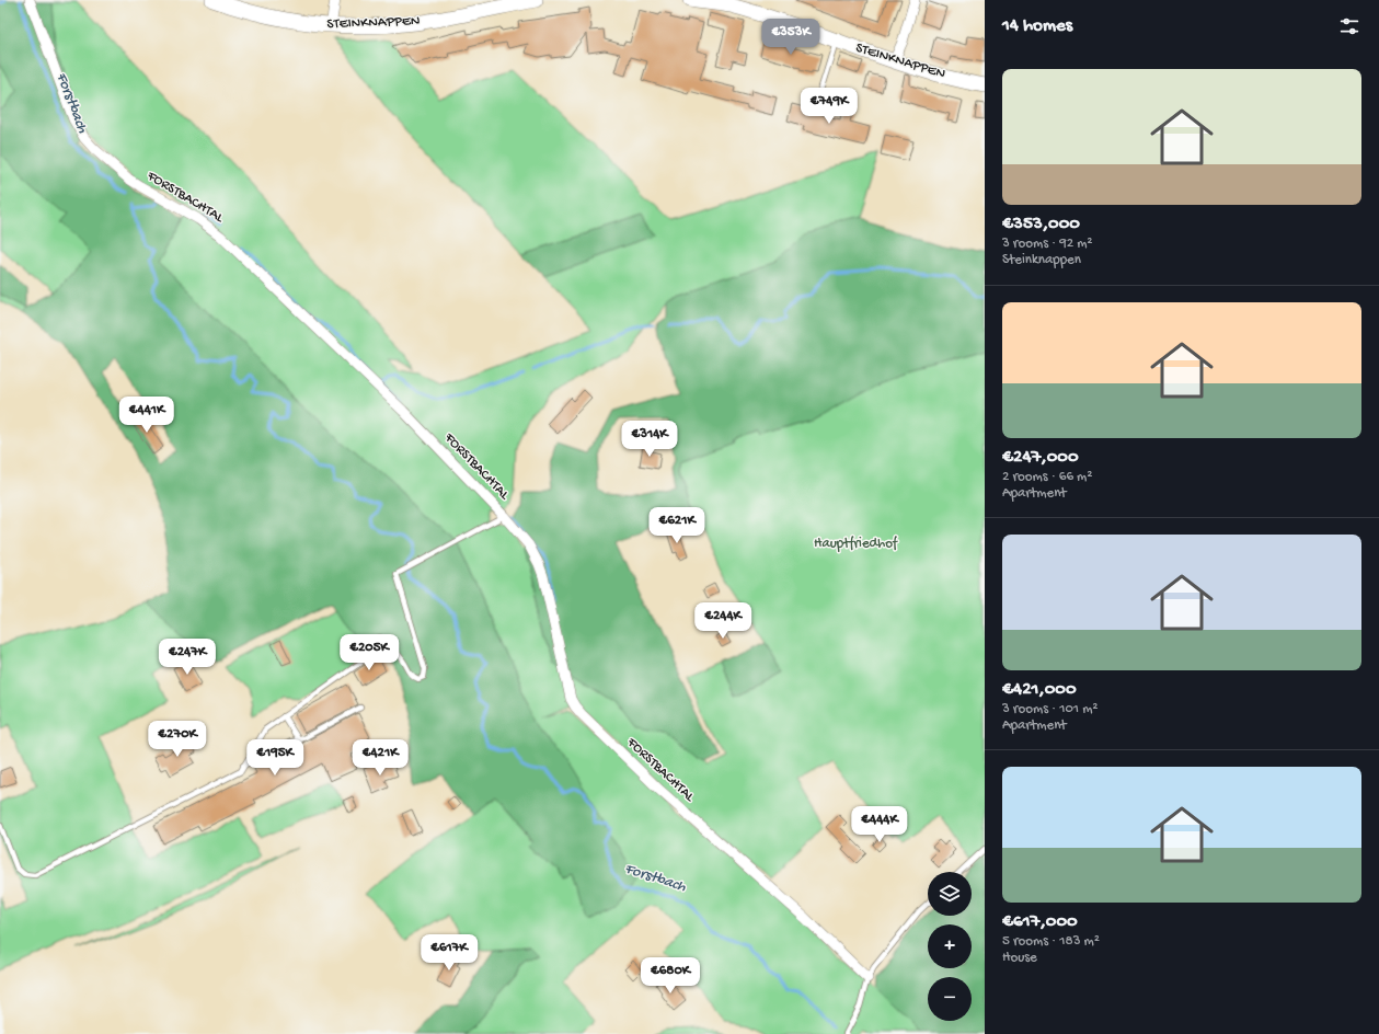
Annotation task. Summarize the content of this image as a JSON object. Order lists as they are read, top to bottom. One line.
{"streets":{"street":["STEINKNAPPEN","FORSTBACHTAL"]},"water":["Forstbach"],"parks":["Hauptfriedhof"],"page":{"heading":"14 homes","price":["€353K","€749K","€441K","€314K","€621K","€244K","€205K","€247K","€270K","€195K","€421K","€444K","€617K","€680K"],"list":[{"name":"€353,000","note":"3 rooms · 92 m² · Steinknappen"},{"name":"€247,000","note":"2 rooms · 66 m² · Apartment"},{"name":"€421,000","note":"3 rooms · 101 m² · Apartment"},{"name":"€617,000","note":"5 rooms · 183 m² · House"}],"map_buttons":["+","−"]}}
